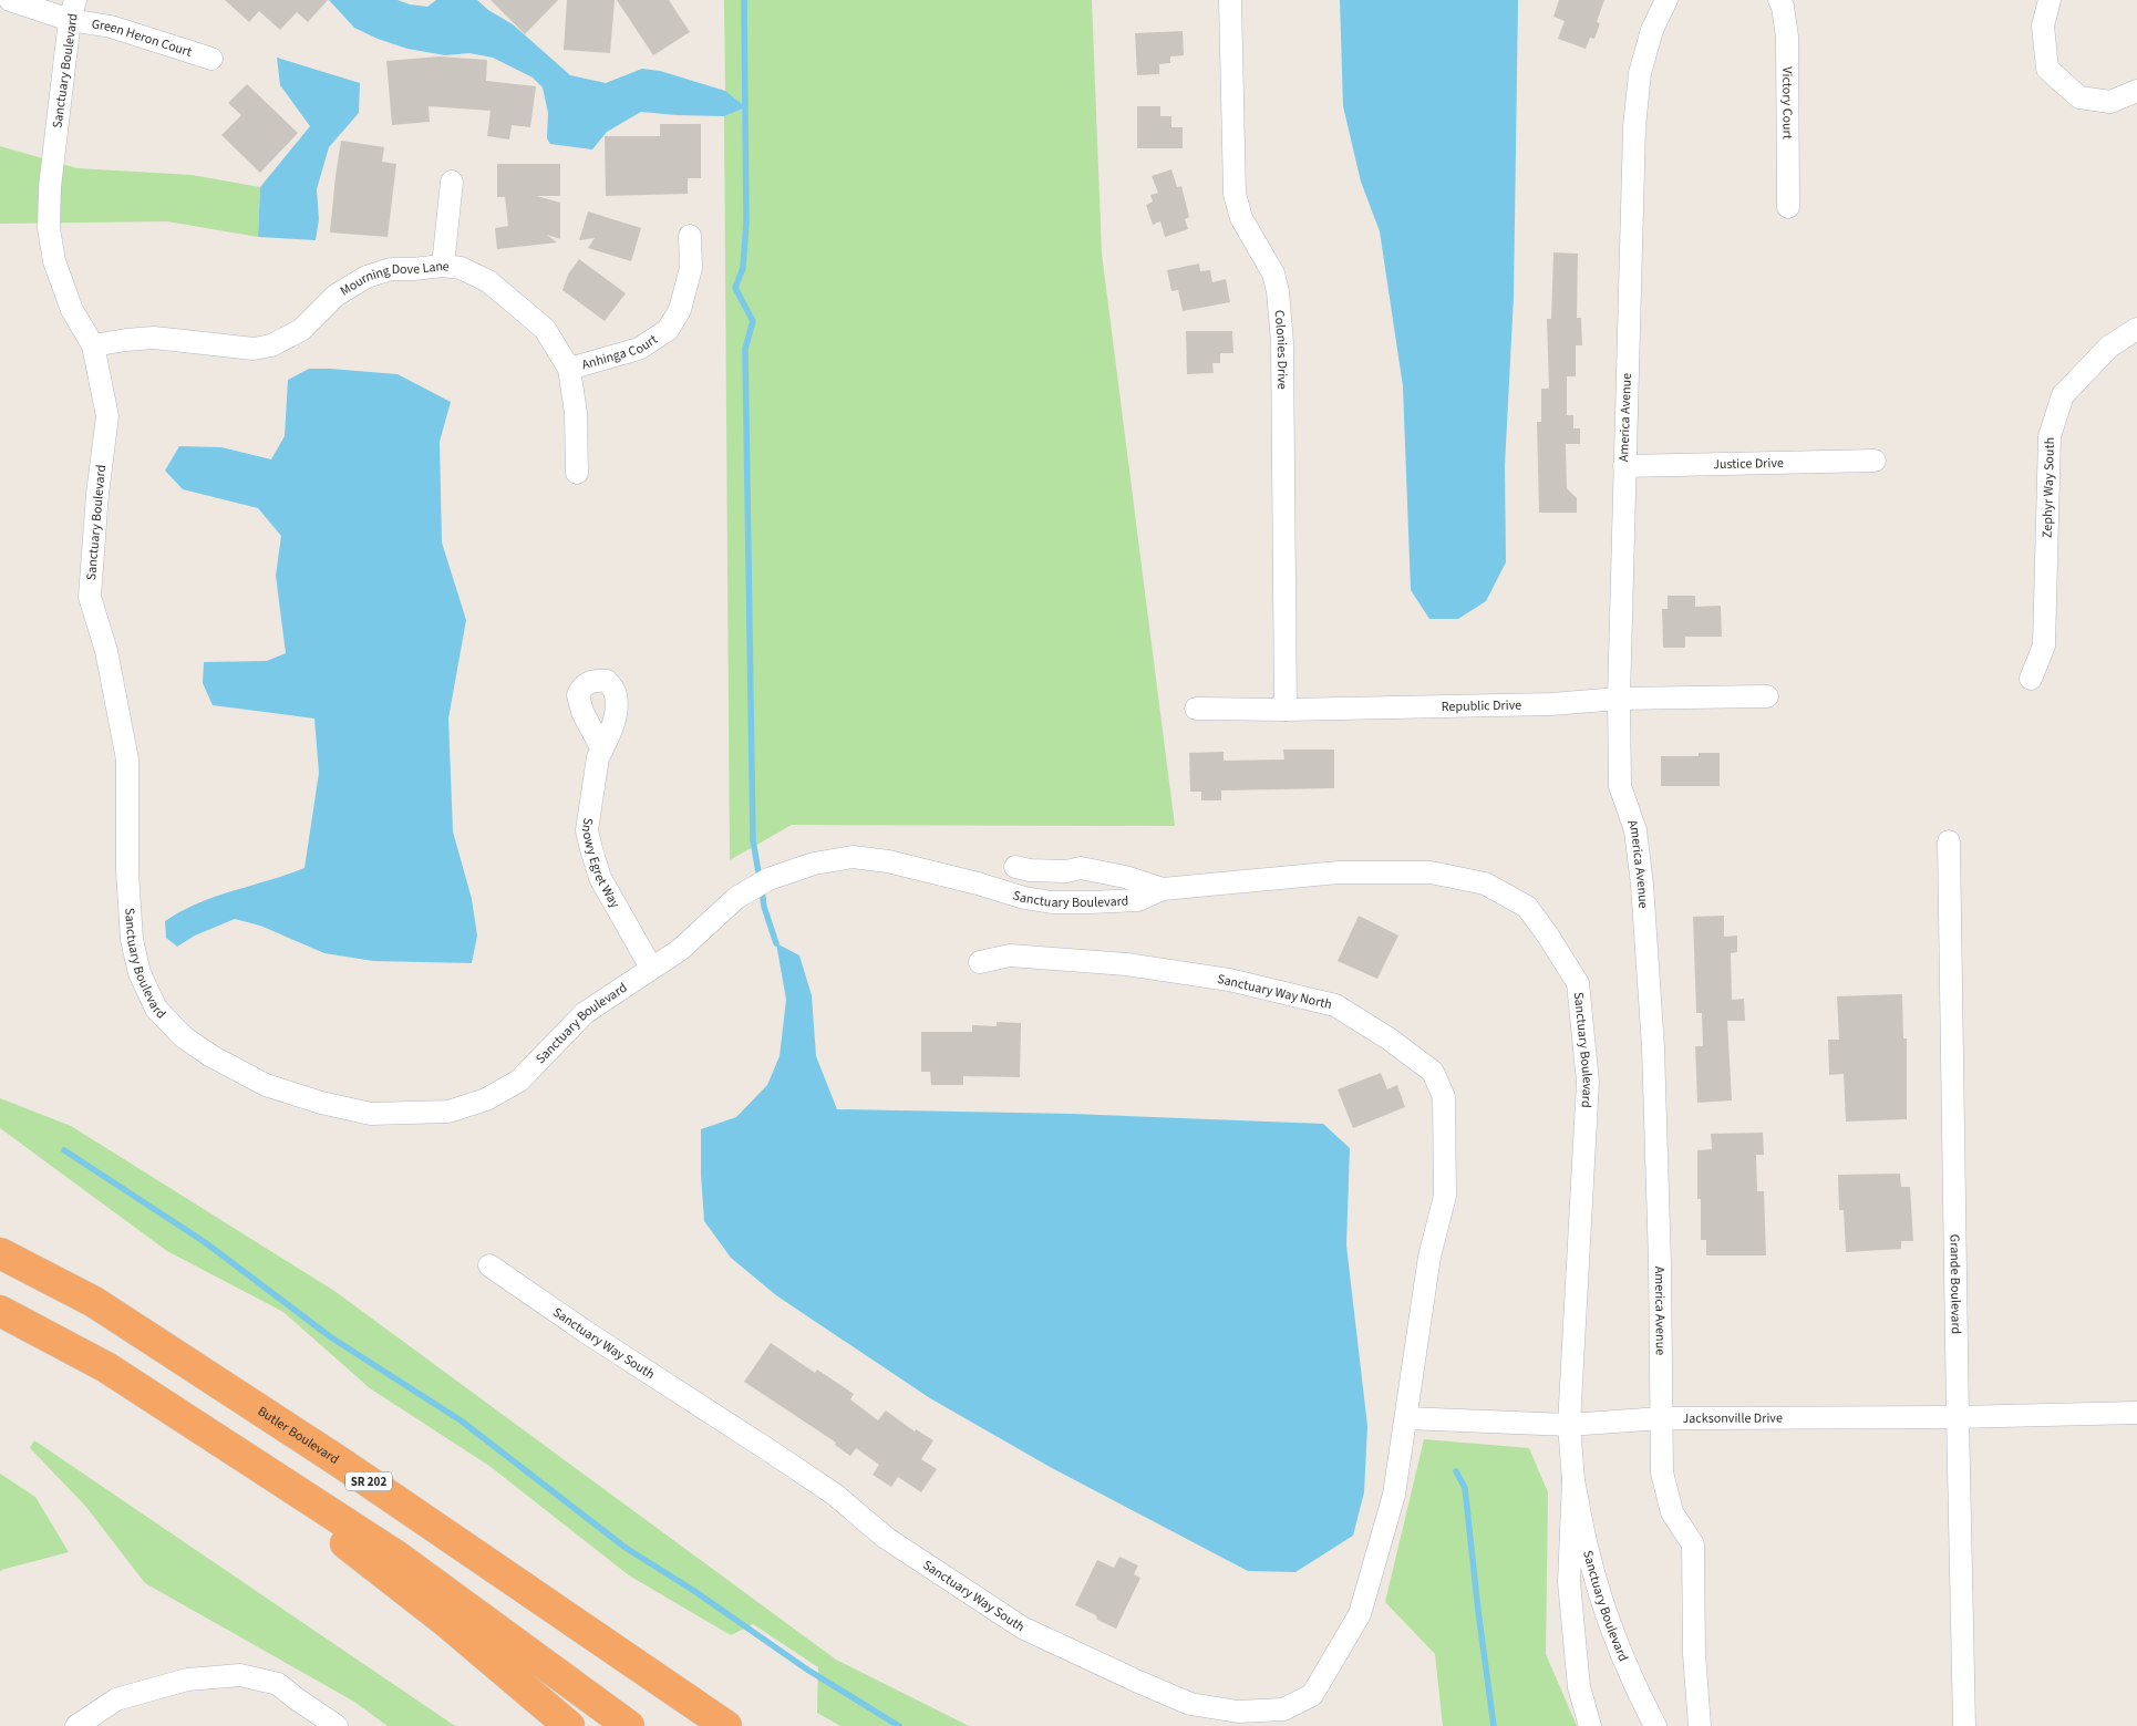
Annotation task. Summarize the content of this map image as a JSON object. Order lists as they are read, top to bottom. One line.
{"streets":{"highway":["Butler Boulevard","SR 202"],"street":["Green Heron Court","Sanctuary Boulevard","Victory Court","Mourning Dove Lane","Colonies Drive","Anhinga Court","America Avenue","Justice Drive","Zephyr Way South","Republic Drive","Snowy Egret Way","Sanctuary Way North","Grande Boulevard","Sanctuary Way South","Jacksonville Drive"]},"crossings":[["Green Heron Court","Sanctuary Boulevard"],["Sanctuary Boulevard","Mourning Dove Lane"],["Sanctuary Boulevard","Snowy Egret Way"],["Sanctuary Boulevard","Jacksonville Drive"],["Mourning Dove Lane","Anhinga Court"],["Colonies Drive","Republic Drive"],["America Avenue","Justice Drive"],["America Avenue","Republic Drive"],["America Avenue","Jacksonville Drive"],["Sanctuary Way North","Sanctuary Way South"],["Sanctuary Way North","Jacksonville Drive"],["Grande Boulevard","Jacksonville Drive"],["Sanctuary Way South","Jacksonville Drive"]]}
